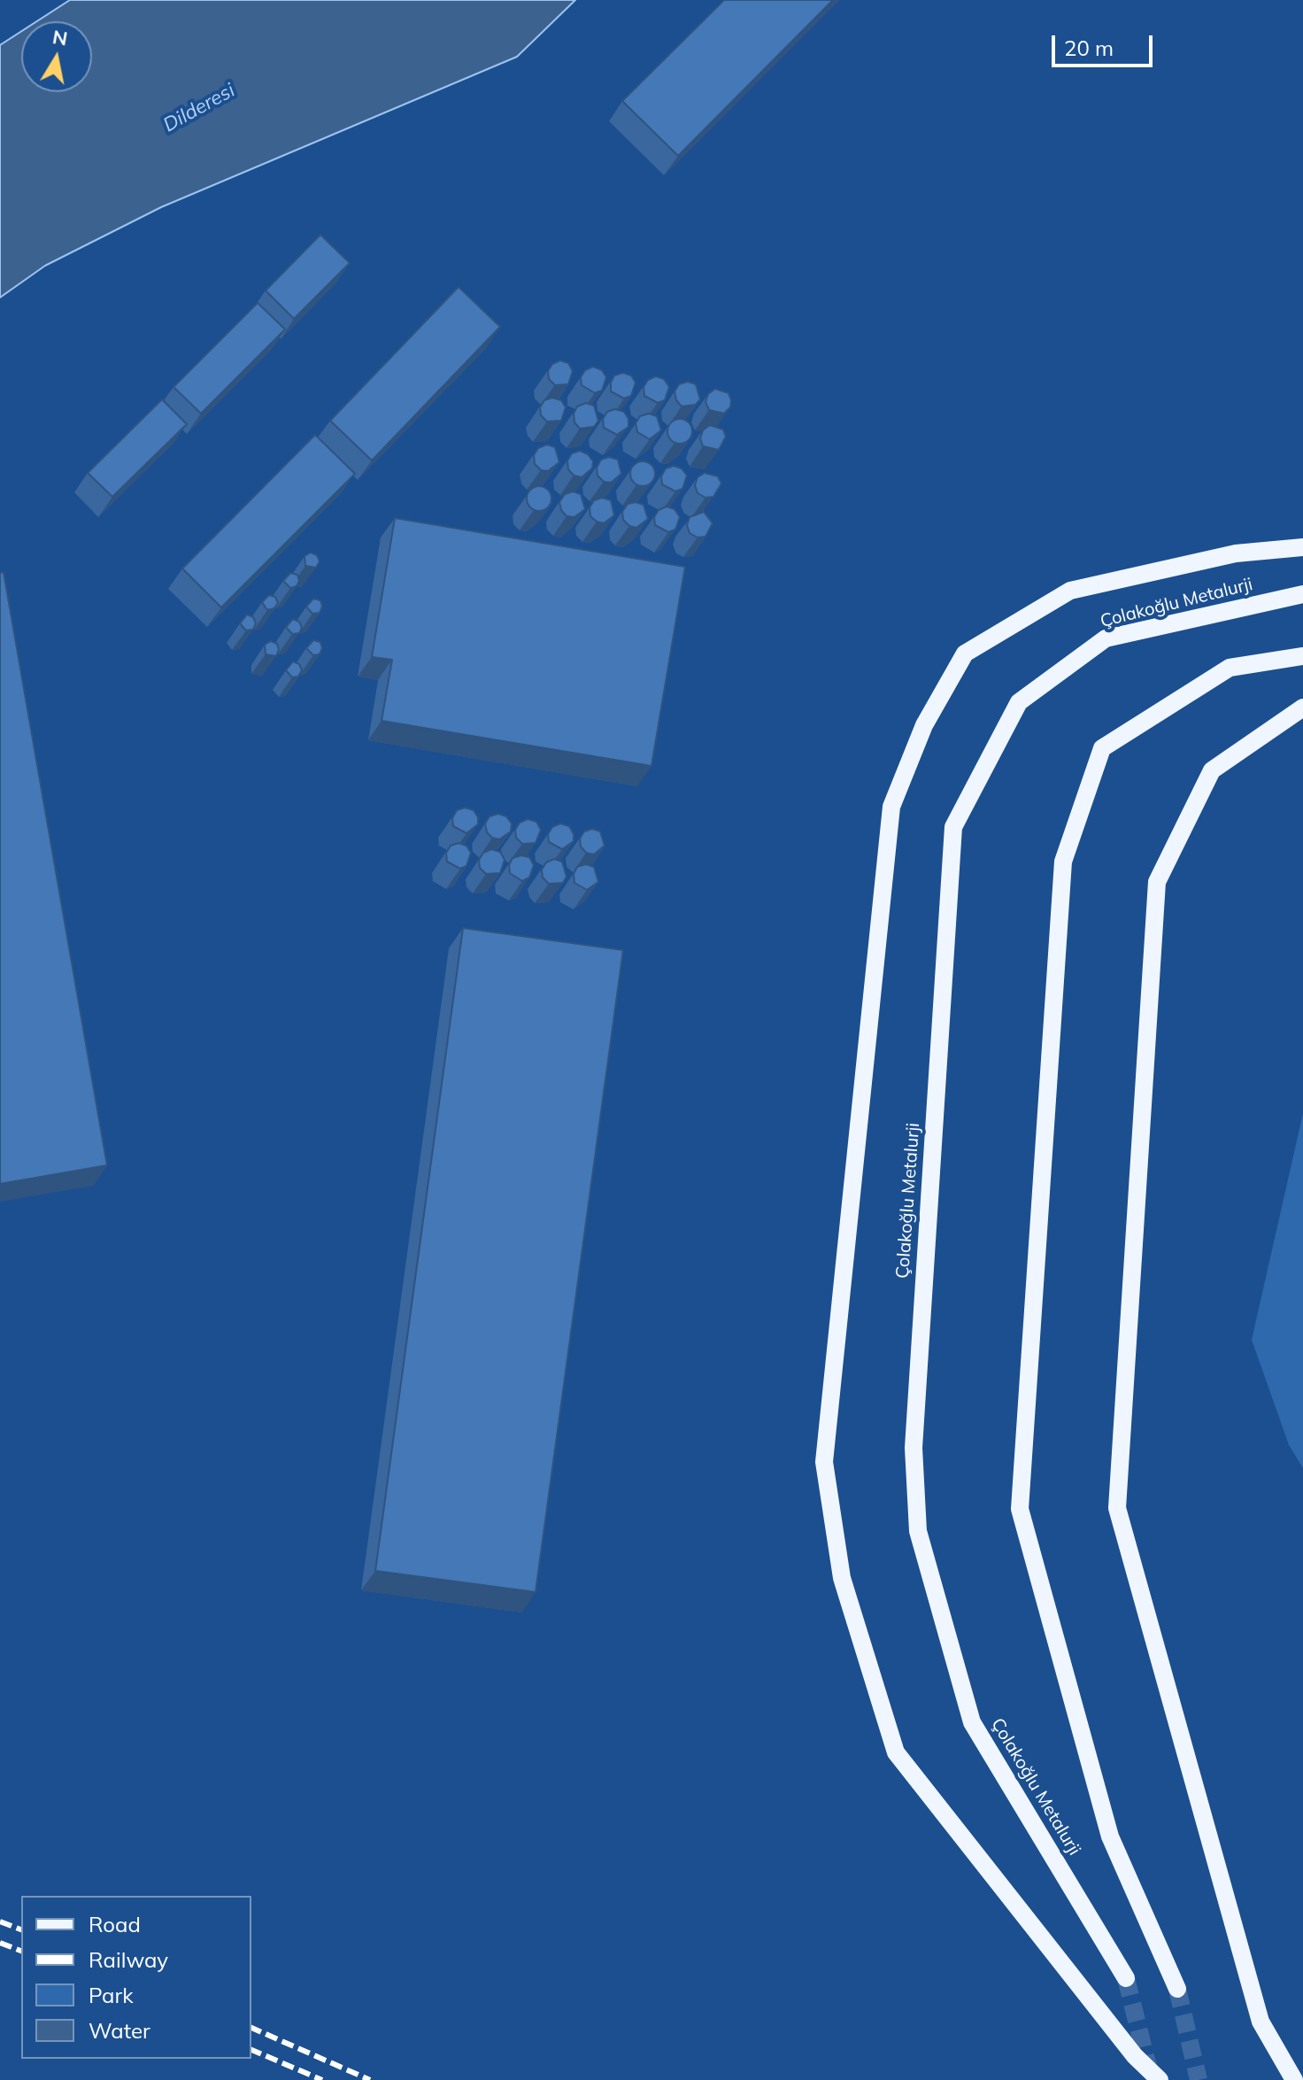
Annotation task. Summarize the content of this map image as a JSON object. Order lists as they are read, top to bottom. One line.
{"streets":{"main road":["Çolakoğlu Metalurji"]},"water":["Dilderesi"],"legend":["Road","Railway","Park","Water"],"scale_bar":"20 m","north":"top"}
